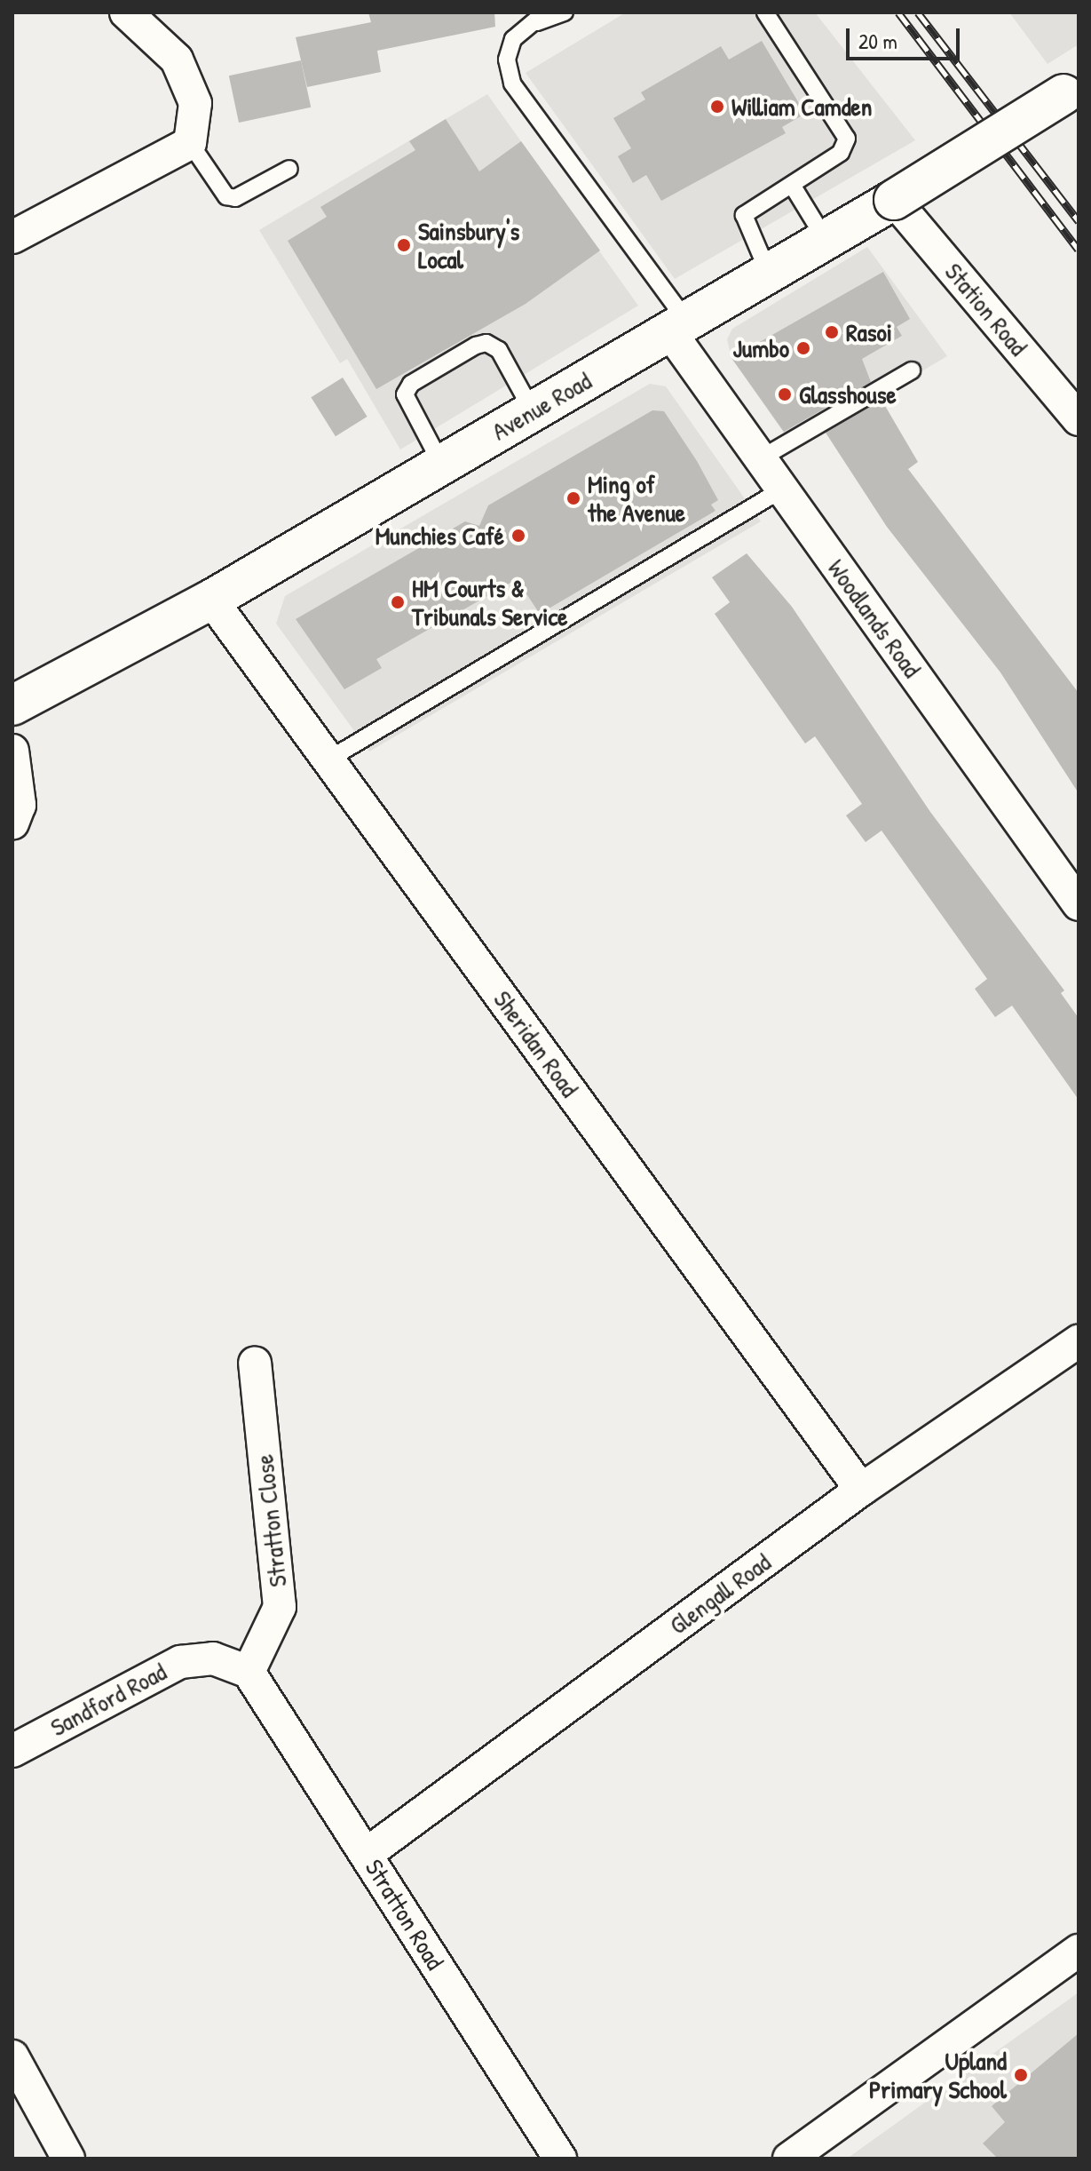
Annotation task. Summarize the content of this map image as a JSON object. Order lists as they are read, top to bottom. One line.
{"streets":{"street":["Station Road","Avenue Road","Woodlands Road","Sheridan Road","Stratton Close","Glengall Road","Sandford Road","Stratton Road"]},"crossings":[["Station Road","Avenue Road"],["Avenue Road","Woodlands Road"],["Avenue Road","Sheridan Road"],["Sheridan Road","Glengall Road"],["Stratton Close","Sandford Road"],["Stratton Close","Stratton Road"],["Glengall Road","Stratton Road"],["Sandford Road","Stratton Road"]],"places":["William Camden","Sainsbury's Local","Rasoi","Jumbo","Glasshouse","Ming of the Avenue","Munchies Café","HM Courts & Tribunals Service","Upland Primary School"],"scale_bar":"20 m"}
